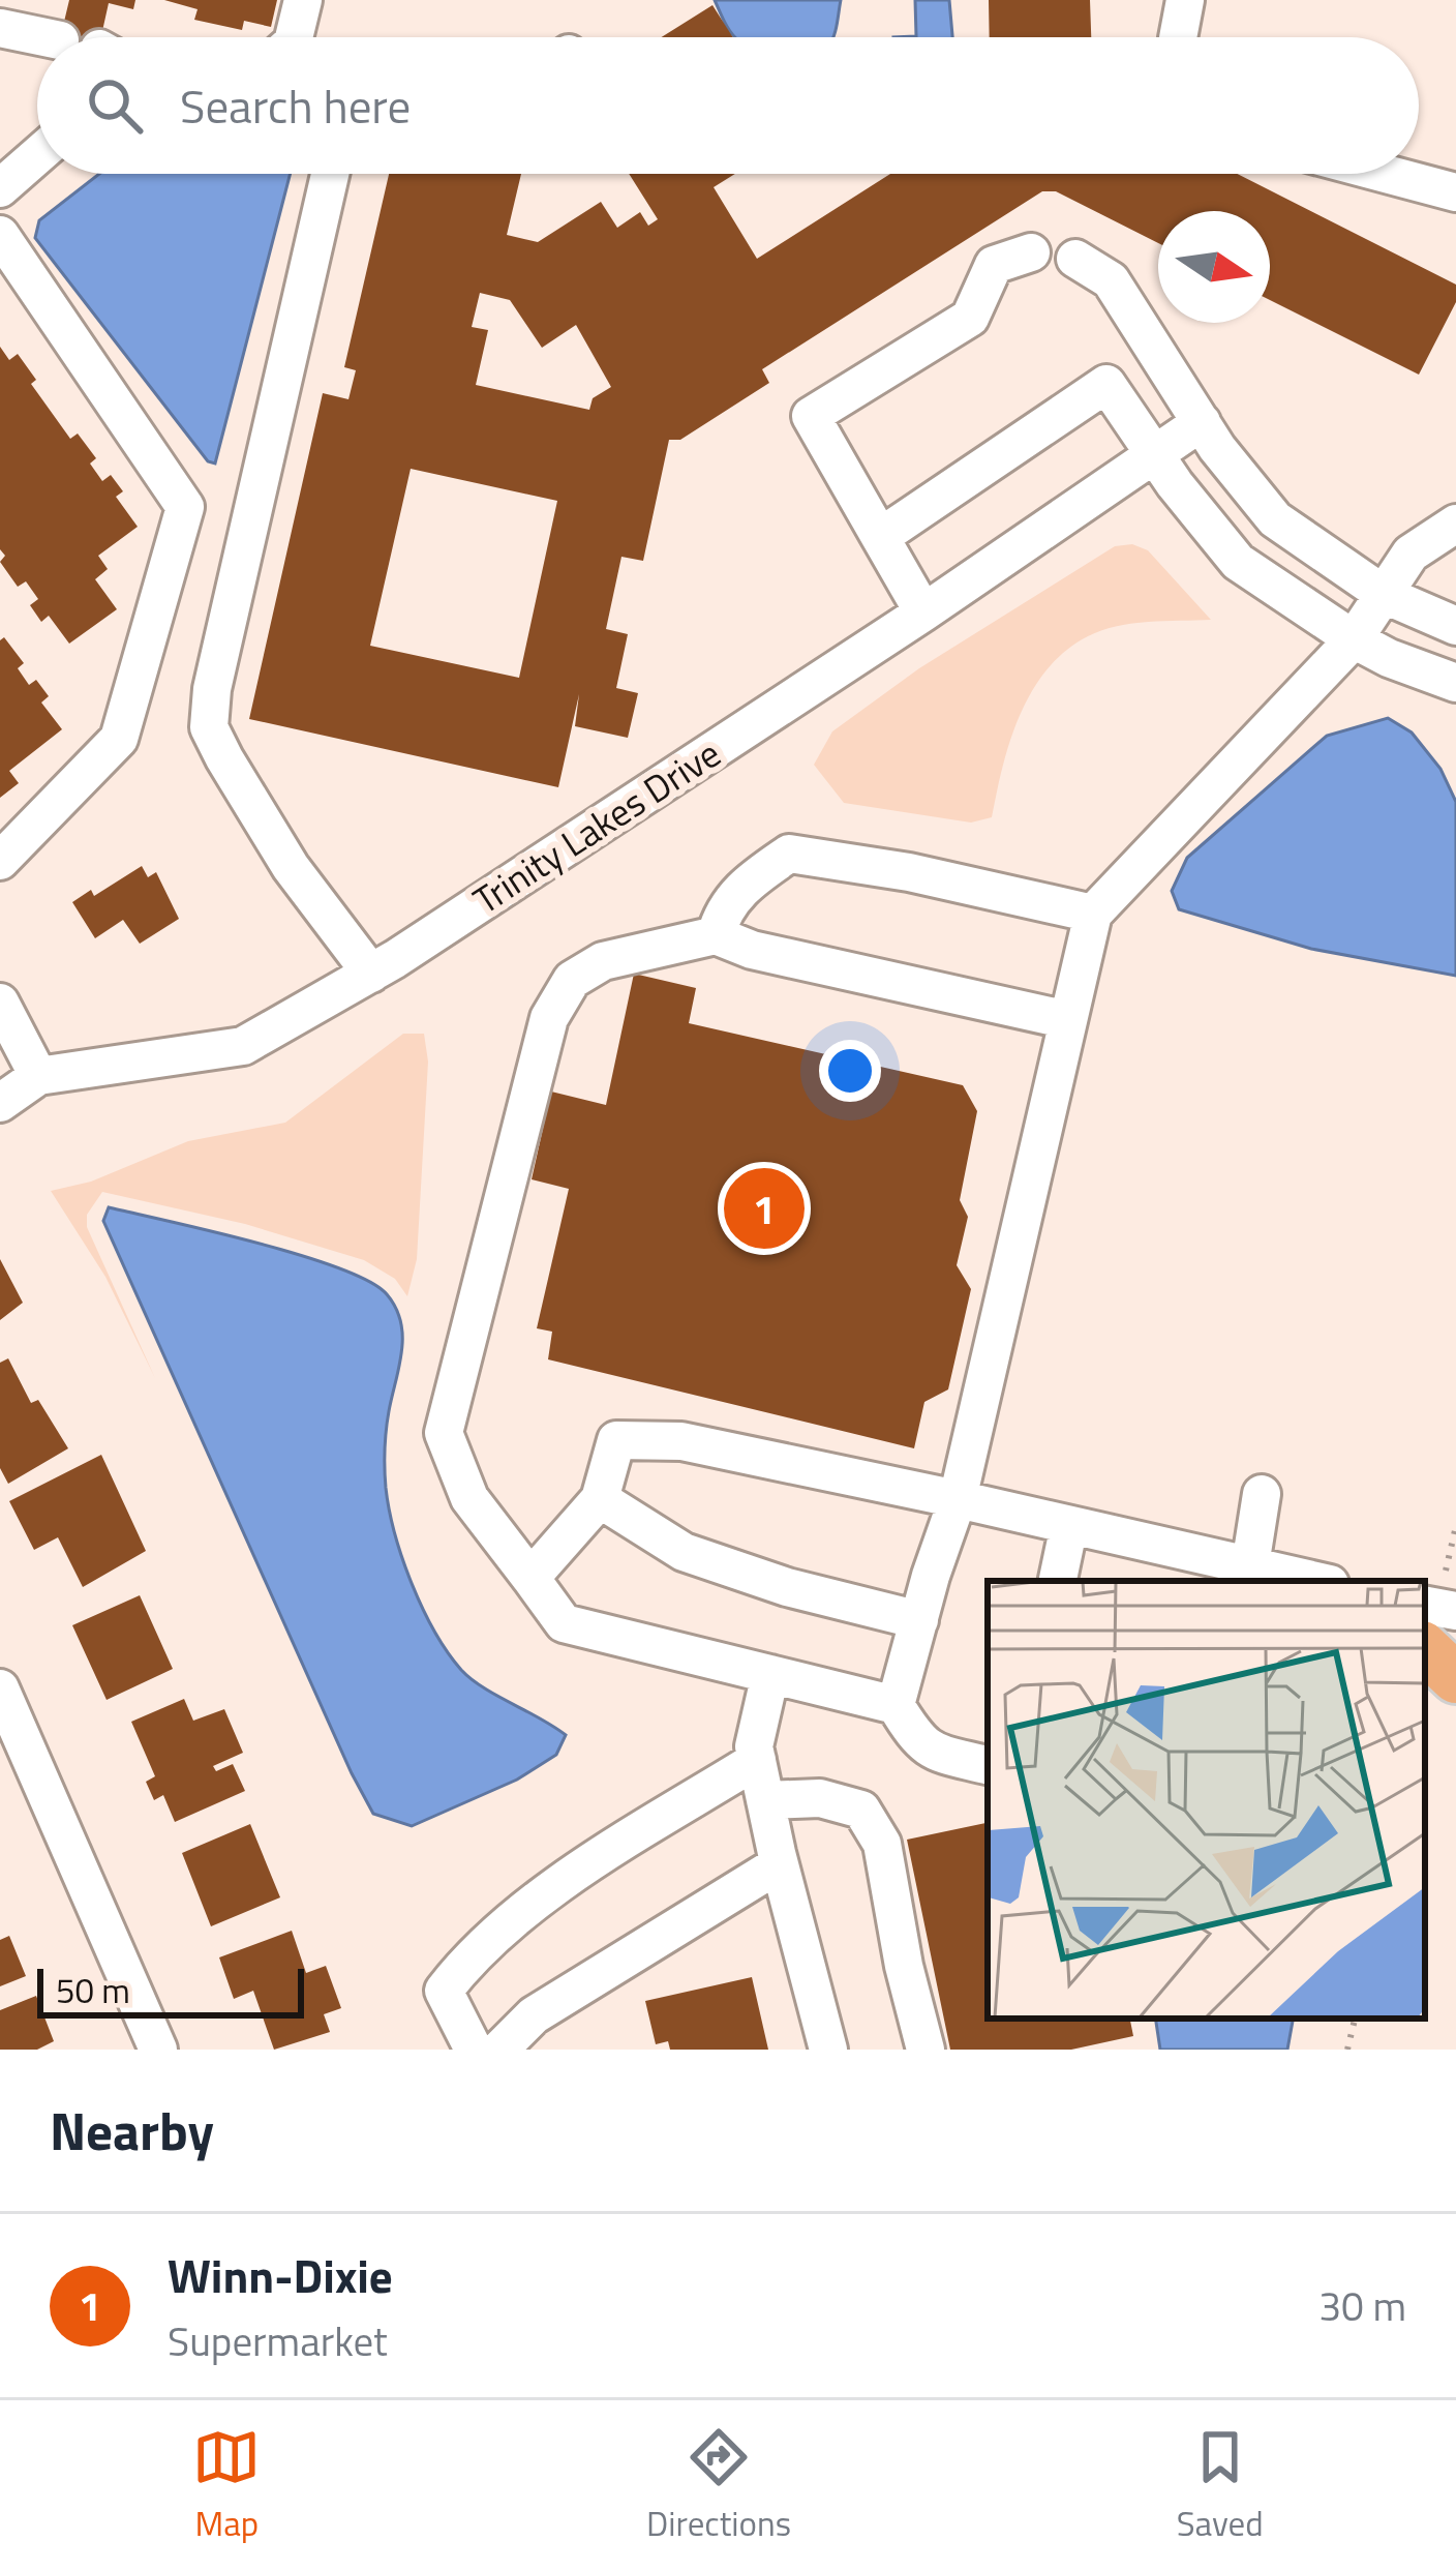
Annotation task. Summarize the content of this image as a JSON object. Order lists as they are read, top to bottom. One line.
{"streets":{"street":["Trinity Lakes Drive"]},"scale_bar":"50 m","north":"right","page":{"search":"Search here","pins":"1","scale":"50 m","heading":"Nearby","list":[{"mark":"1","name":"Winn-Dixie","note":"Supermarket","value":"30 m"}],"nav":["Map","Directions","Saved"]}}
